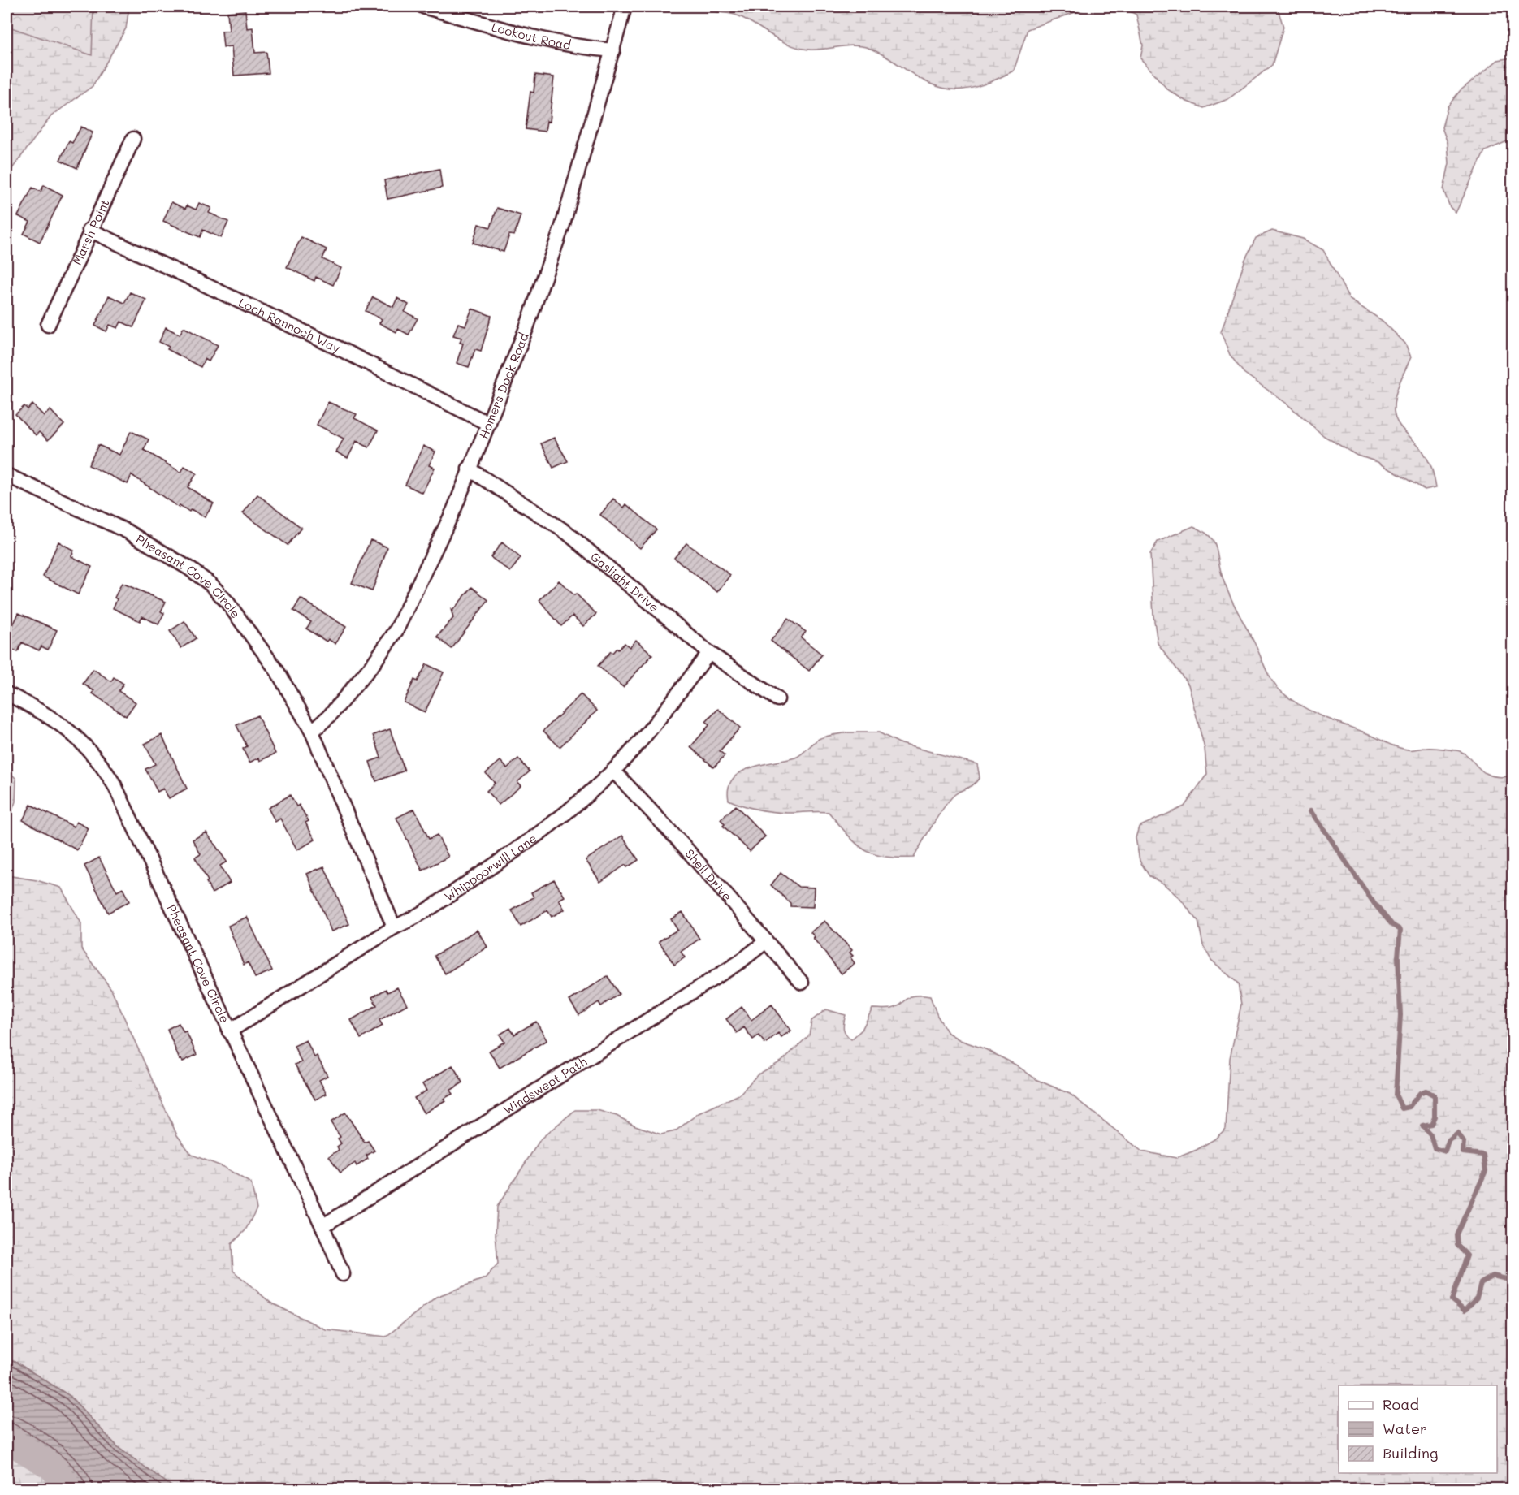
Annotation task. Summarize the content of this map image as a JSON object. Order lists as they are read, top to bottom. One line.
{"streets":{"street":["Lookout Road","Marsh Point","Loch Rannoch Way","Homers Dock Road","Pheasant Cove Circle","Gaslight Drive","Whippoorwill Lane","Shell Drive","Windswept Path"]},"crossings":[["Lookout Road","Homers Dock Road"],["Marsh Point","Loch Rannoch Way"],["Loch Rannoch Way","Homers Dock Road"],["Homers Dock Road","Pheasant Cove Circle"],["Homers Dock Road","Gaslight Drive"],["Pheasant Cove Circle","Whippoorwill Lane"],["Pheasant Cove Circle","Windswept Path"],["Gaslight Drive","Whippoorwill Lane"],["Whippoorwill Lane","Shell Drive"],["Shell Drive","Windswept Path"]],"legend":["Road","Water","Building"]}
